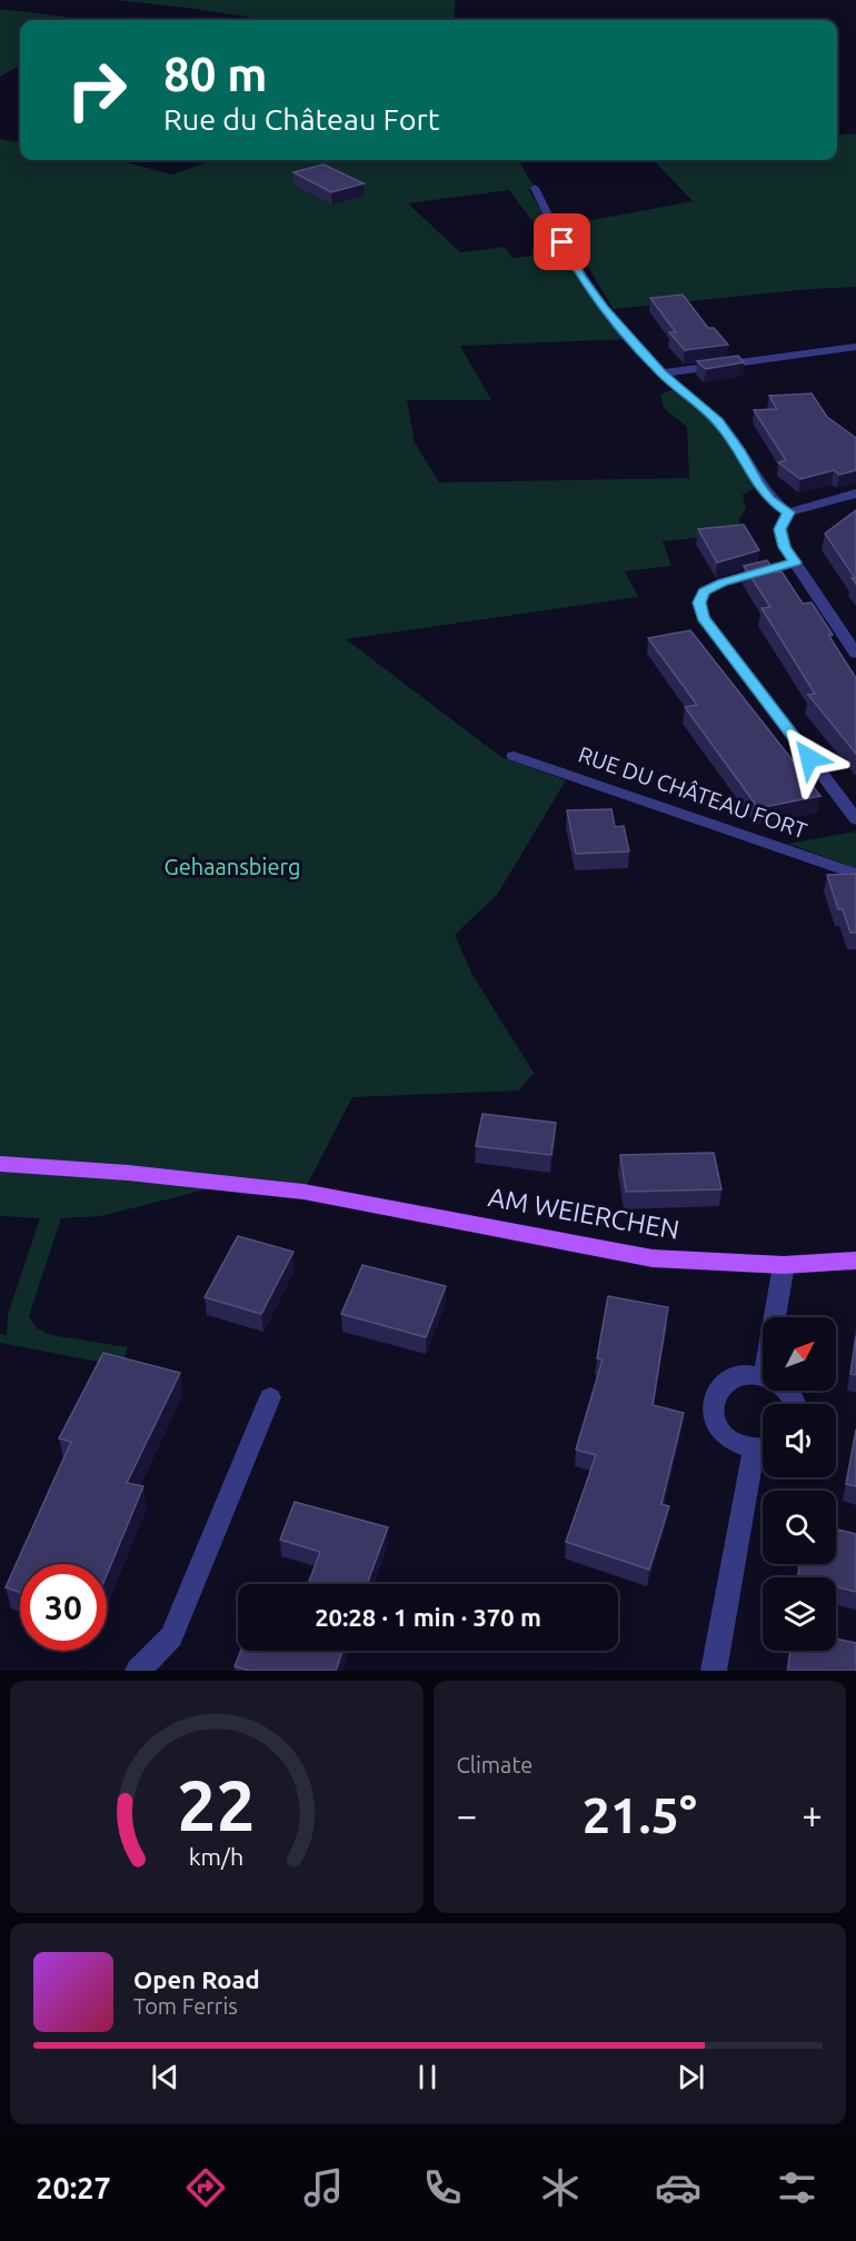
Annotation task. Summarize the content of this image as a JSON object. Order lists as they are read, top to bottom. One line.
{"streets":{"main road":["AM WEIERCHEN"],"street":["RUE DU CHÂTEAU FORT"]},"parks":["Gehaansbierg"],"north":"top right","page":{"turn":["80 m","Rue du Château Fort"],"limit":"30","trip":"20:28 · 1 min · 370 m","tile":"Climate","heat":["−","21.5°","+"],"song":["Open Road","Tom Ferris"],"tabs":"20:27","gauge":["22","km/h"]}}
